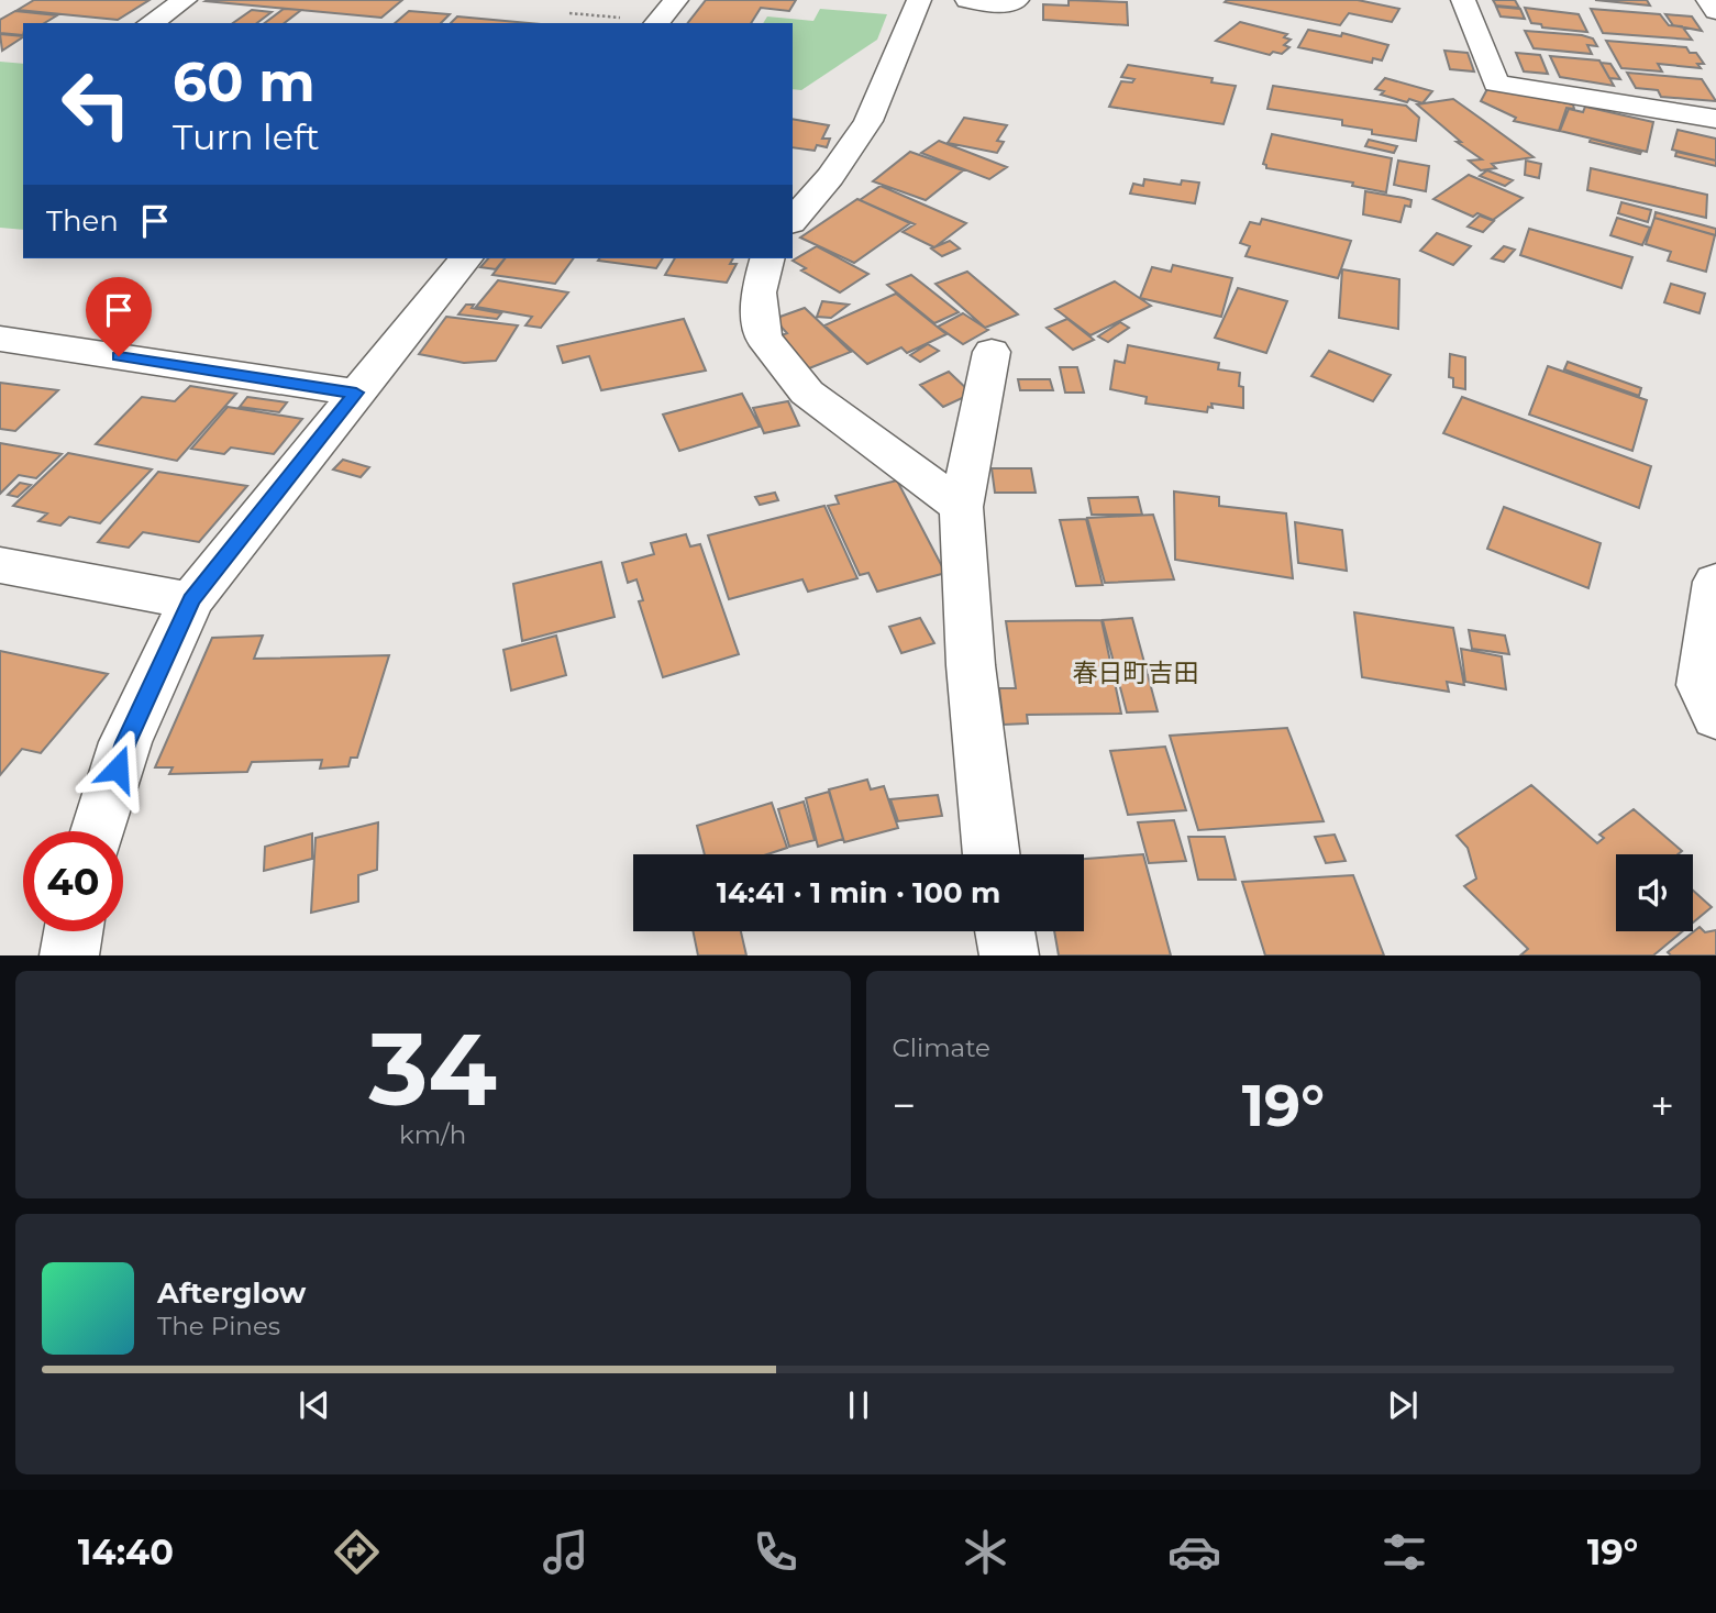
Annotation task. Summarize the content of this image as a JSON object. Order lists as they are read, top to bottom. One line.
{"districts":["春日町吉田"],"page":{"turn":["60 m","Turn left"],"then":"Then","limit":"40","trip":"14:41 · 1 min · 100 m","tile":[["34","km/h"],"Climate"],"heat":["−","19°","+"],"song":["Afterglow","The Pines"],"tabs":["14:40","19°"]}}
